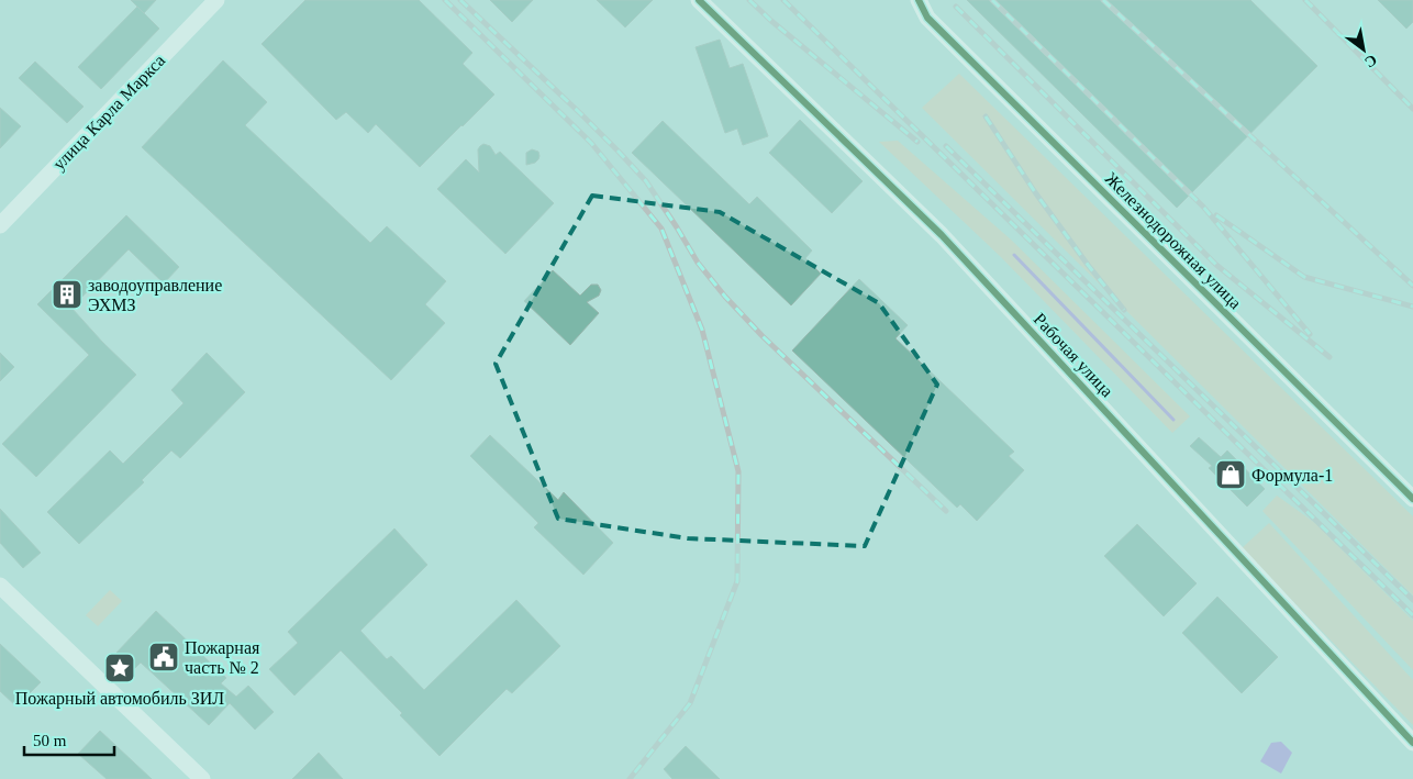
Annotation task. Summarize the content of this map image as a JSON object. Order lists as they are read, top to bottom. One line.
{"streets":{"street":["улица Карла Маркса","Железнодорожная улица","Рабочая улица"]},"places":{"building":["заводоуправление ЭХМЗ"],"shop":["Формула-1"],"public building":["Пожарная часть № 2"],"place":["Пожарный автомобиль ЗИЛ"]},"scale_bar":"50 m","north":"bottom right"}
